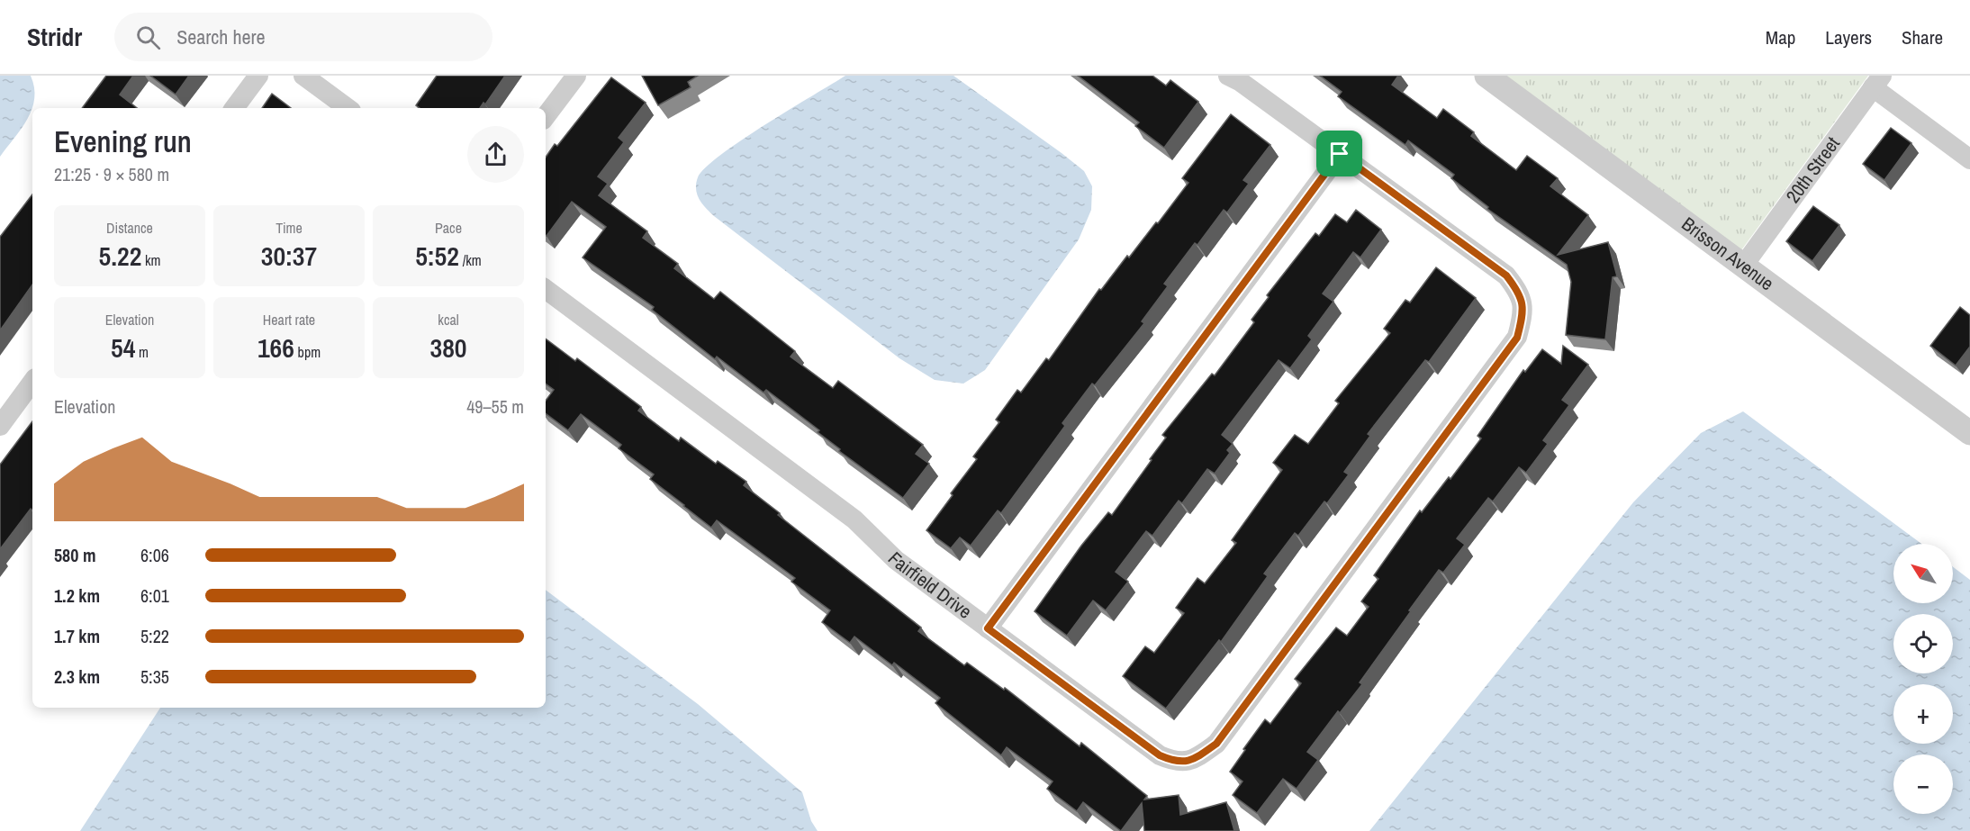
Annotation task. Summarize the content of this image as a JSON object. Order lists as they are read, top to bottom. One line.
{"streets":{"street":["20th Street","Brisson Avenue","Fairfield Drive"]},"crossings":[["20th Street","Brisson Avenue"]],"north":"top left","page":{"header":"Stridr","search":"Search here","nav":["Map","Layers","Share"],"heading":["Evening run","21:25 · 9 × 580 m"],"stats":[["Distance","5.22 km"],["Time","30:37"],["Pace","5:52 /km"],["Elevation","54 m"],["Heart rate","166 bpm"],["kcal","380"]],"chart":["Elevation","49–55 m"],"list":[{"name":"580 m","note":"6:06"},{"name":"1.2 km","note":"6:01"},{"name":"1.7 km","note":"5:22"},{"name":"2.3 km","note":"5:35"}],"map_buttons":["+","−"]}}
